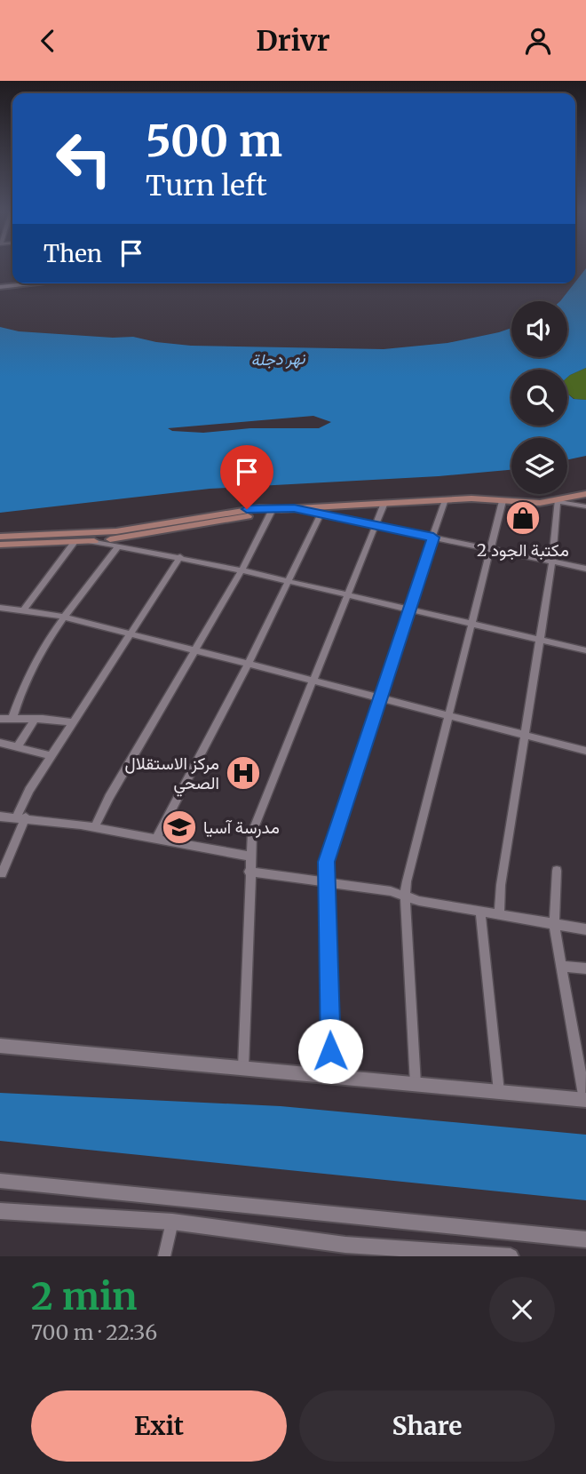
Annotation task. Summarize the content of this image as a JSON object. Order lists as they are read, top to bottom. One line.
{"water":["نهر دجلة"],"places":{"shop":["مكتبة الجود 2"],"hospital":["مركز الاستقلال الصحي"],"school or university":["مدرسة آسيا"]},"page":{"header":"Drivr","turn":["500 m","Turn left"],"then":"Then","heading":["2 min","700 m · 22:36"],"buttons":["Exit","Share"]}}
